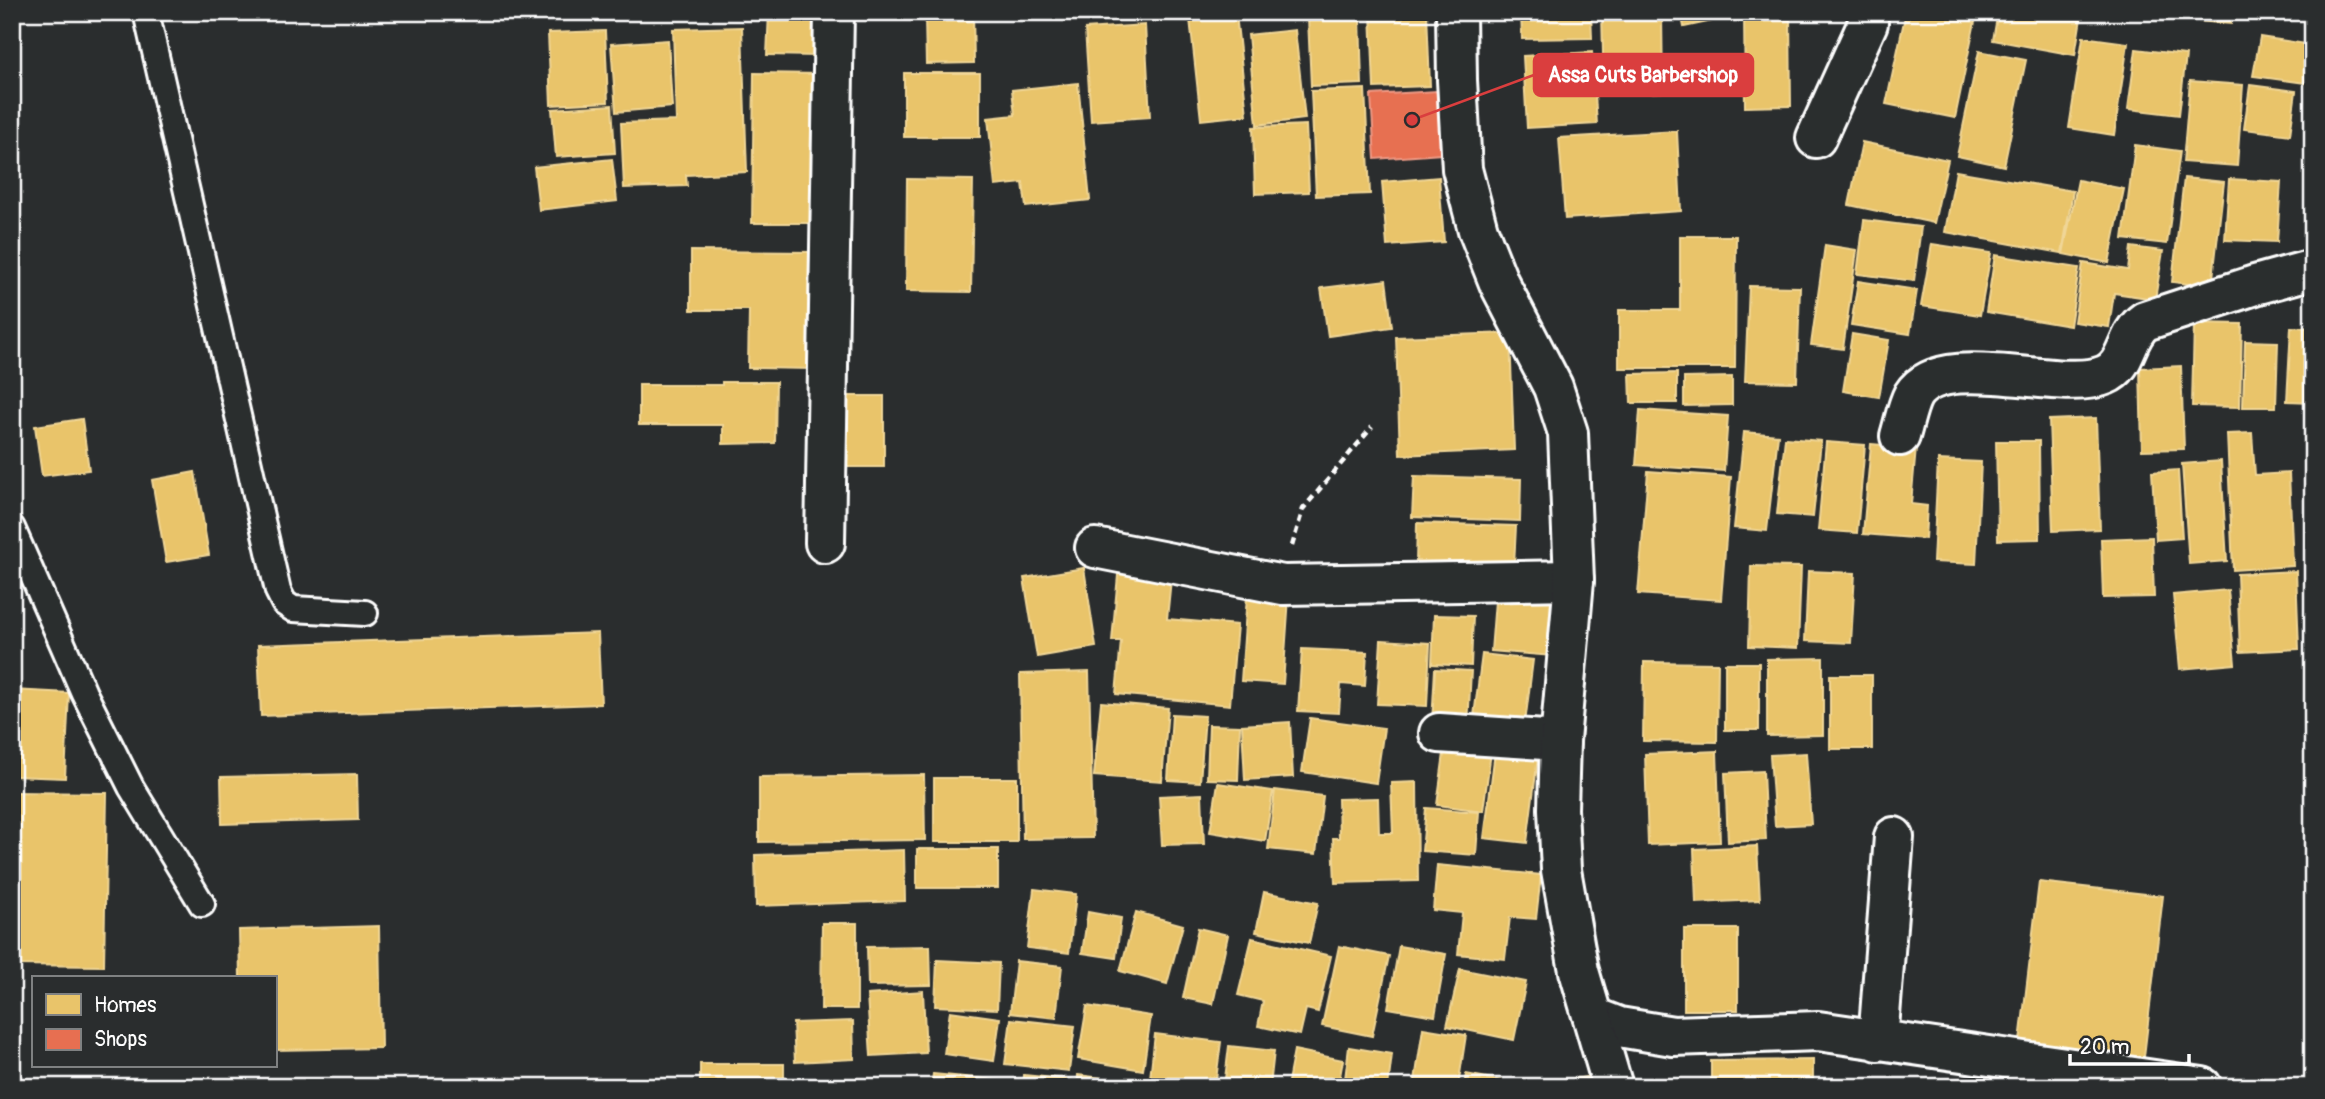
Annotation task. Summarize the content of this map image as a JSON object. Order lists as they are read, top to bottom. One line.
{"places":["Assa Cuts Barbershop"],"legend":["Homes","Shops"],"scale_bar":"20 m"}
